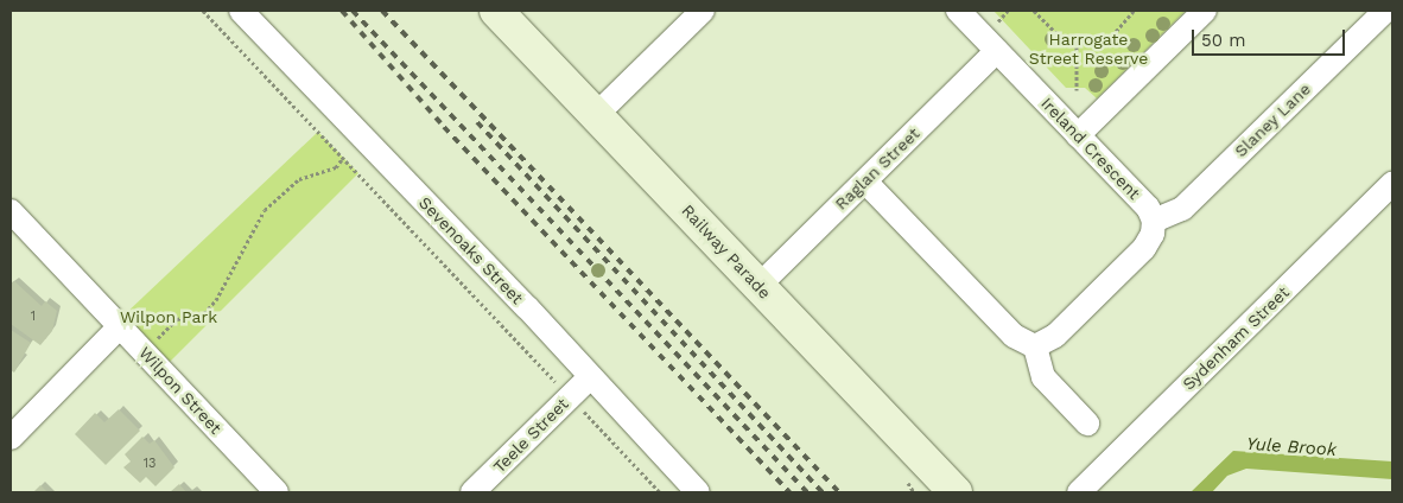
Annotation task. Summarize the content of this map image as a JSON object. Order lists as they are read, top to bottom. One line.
{"streets":{"street":["Slaney Lane","Ireland Crescent","Raglan Street","Sevenoaks Street","Railway Parade","Sydenham Street","Wilpon Street","Teele Street"]},"crossings":[["Slaney Lane","Ireland Crescent"],["Ireland Crescent","Raglan Street"],["Raglan Street","Railway Parade"],["Sevenoaks Street","Teele Street"]],"water":["Yule Brook"],"parks":["Harrogate Street Reserve","Wilpon Park"],"house_numbers":["1","13"],"scale_bar":"50 m"}
